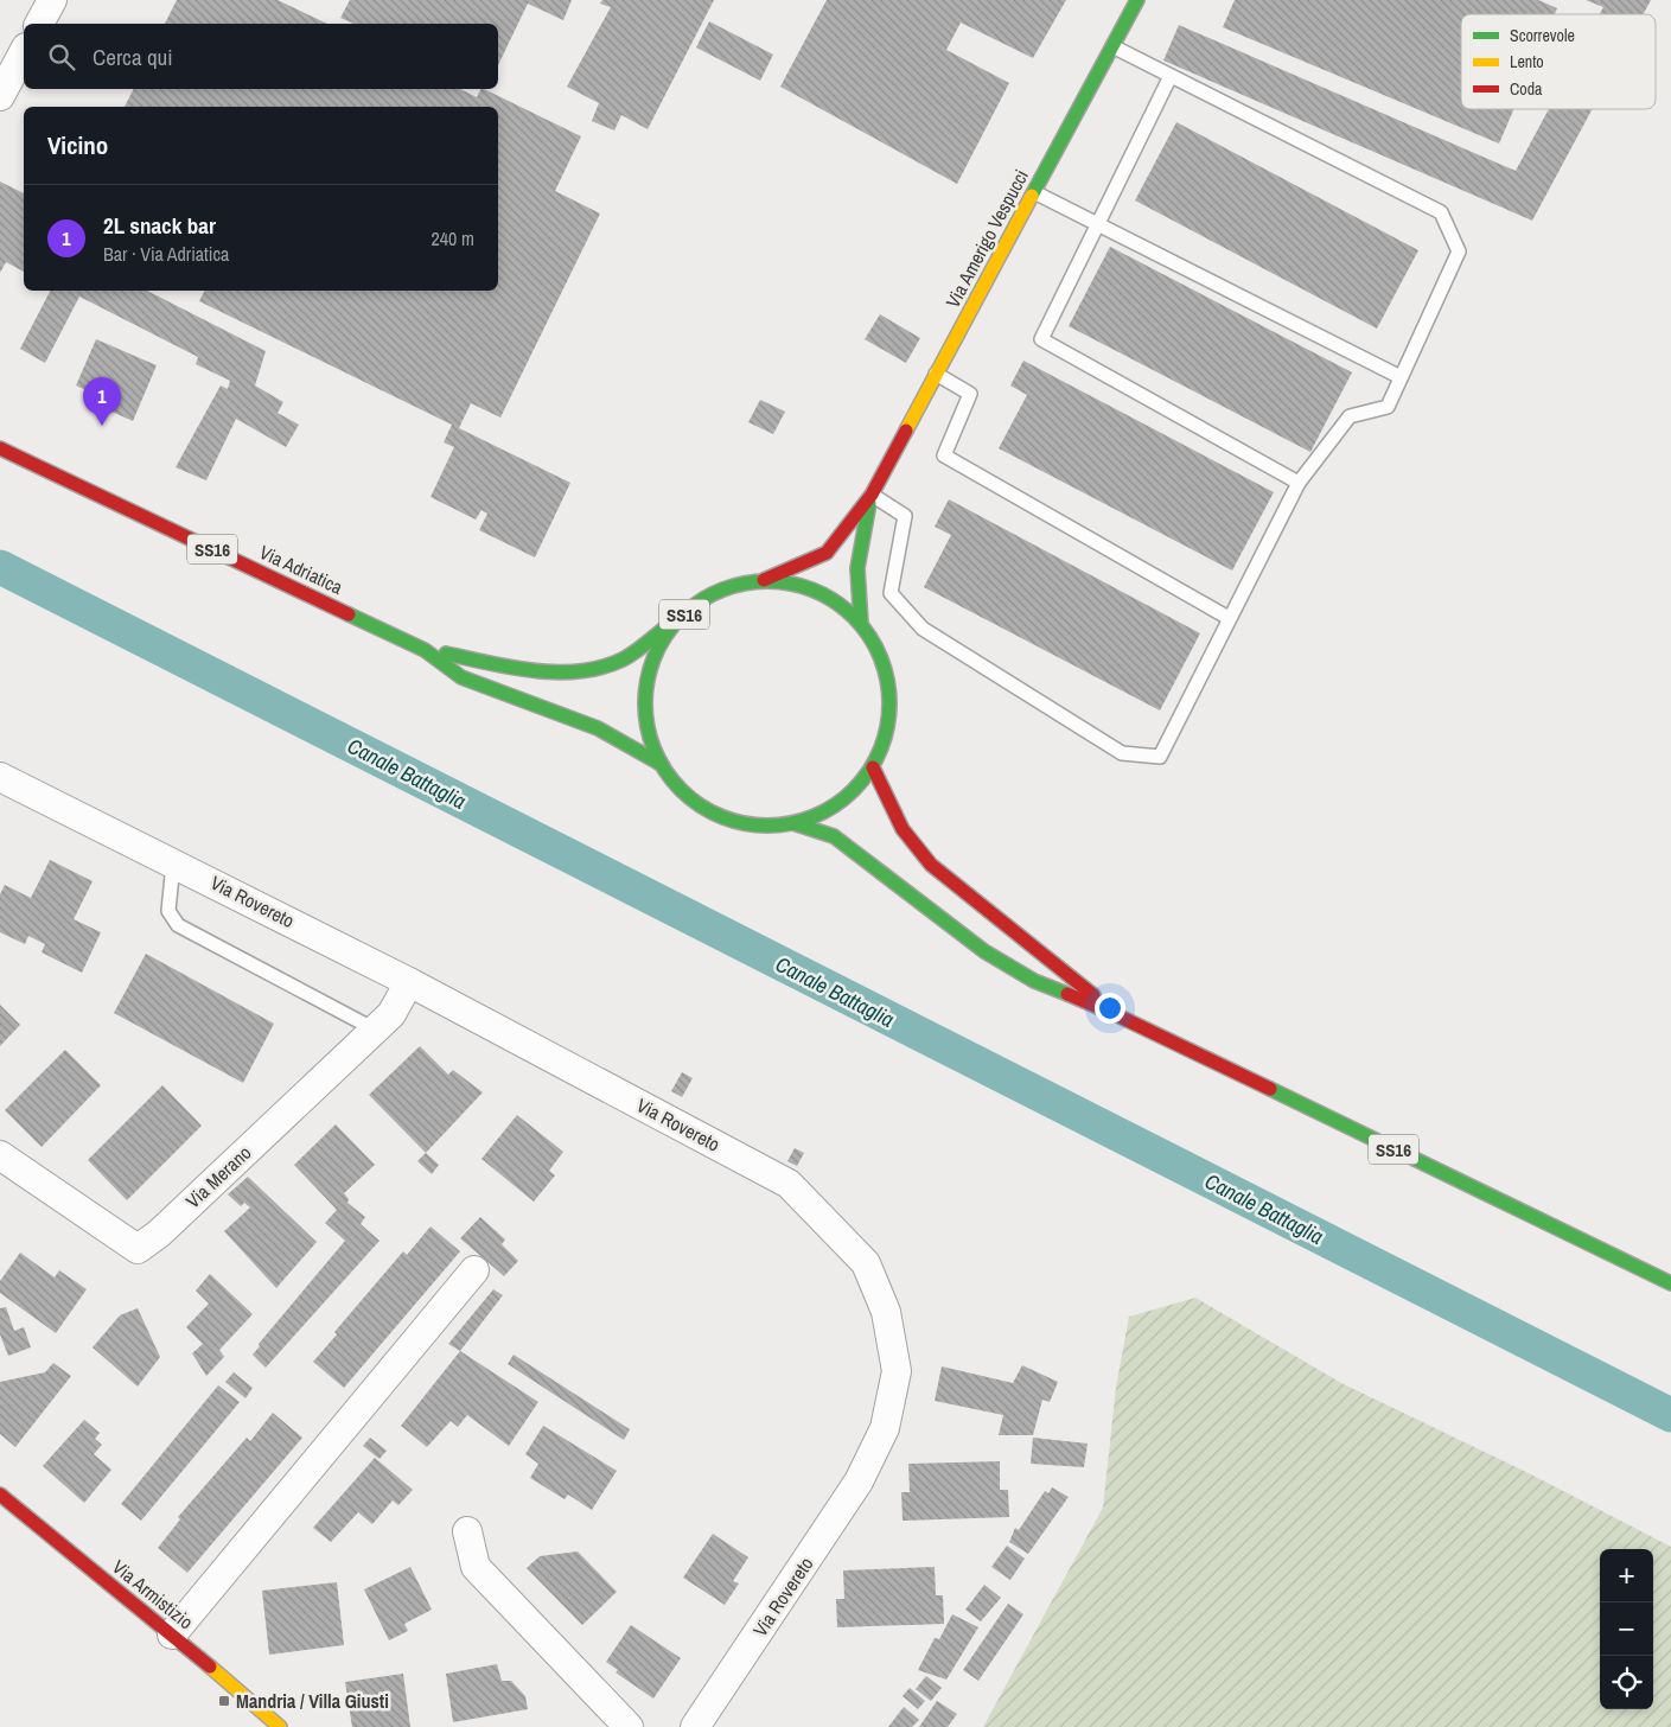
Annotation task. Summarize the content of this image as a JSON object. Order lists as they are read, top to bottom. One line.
{"streets":{"main road":["Via Amerigo Vespucci","SS16","Via Adriatica","Via Armistizio"],"street":["Via Rovereto","Via Merano"]},"crossings":[["Via Amerigo Vespucci","SS16"],["SS16","Via Adriatica"],["Via Rovereto","Via Merano"]],"water":["Canale Battaglia"],"places":{"transit":["Mandria / Villa Giusti"]},"legend":["Scorrevole","Lento","Coda"],"page":{"search":"Cerca qui","heading":"Vicino","list":[{"mark":"1","name":"2L snack bar","note":"Bar · Via Adriatica","value":"240 m"}],"pins":"1","map_buttons":["+","−"]}}
